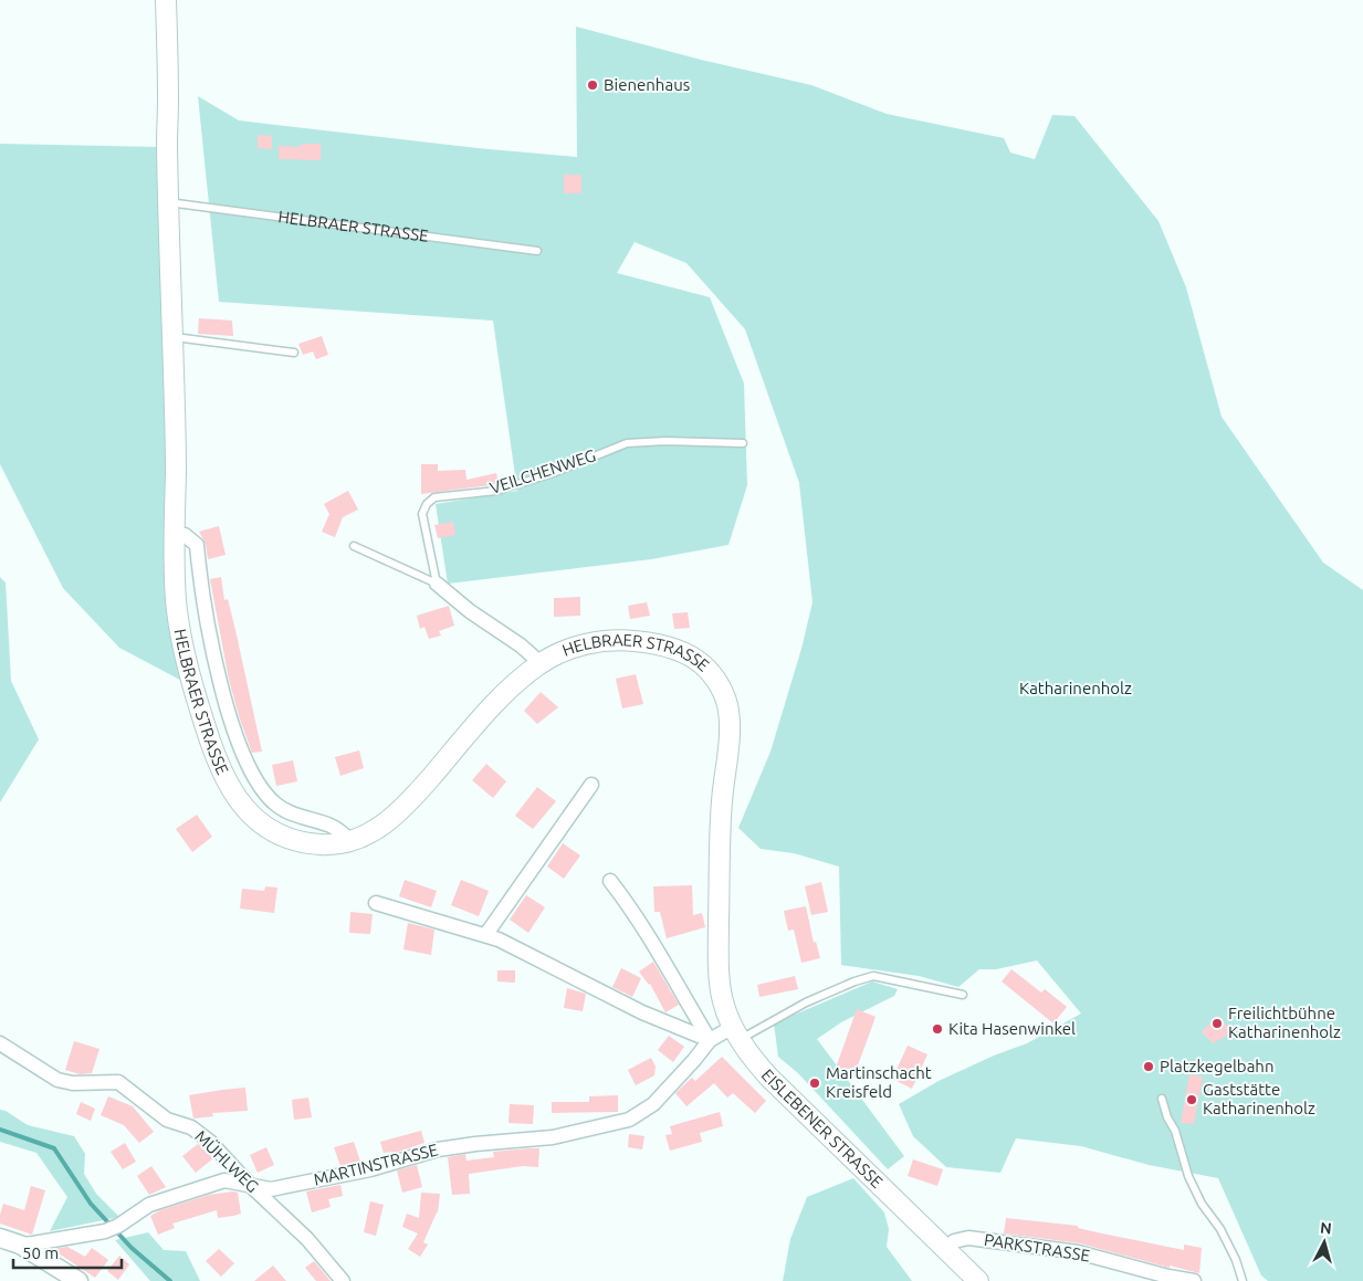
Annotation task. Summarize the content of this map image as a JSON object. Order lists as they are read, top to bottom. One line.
{"streets":{"main road":["HELBRAER STRASSE","EISLEBENER STRASSE"],"street":["MÜHLWEG","MARTINSTRASSE","PARKSTRASSE"],"lane":["VEILCHENWEG"]},"crossings":[["HELBRAER STRASSE","EISLEBENER STRASSE"],["EISLEBENER STRASSE","MARTINSTRASSE"],["EISLEBENER STRASSE","PARKSTRASSE"],["MÜHLWEG","MARTINSTRASSE"]],"parks":["Katharinenholz"],"places":["Bienenhaus","Freilichtbühne Katharinenholz","Kita Hasenwinkel","Platzkegelbahn","Martinschacht Kreisfeld","Gaststätte Katharinenholz"],"scale_bar":"50 m","north":"top"}
